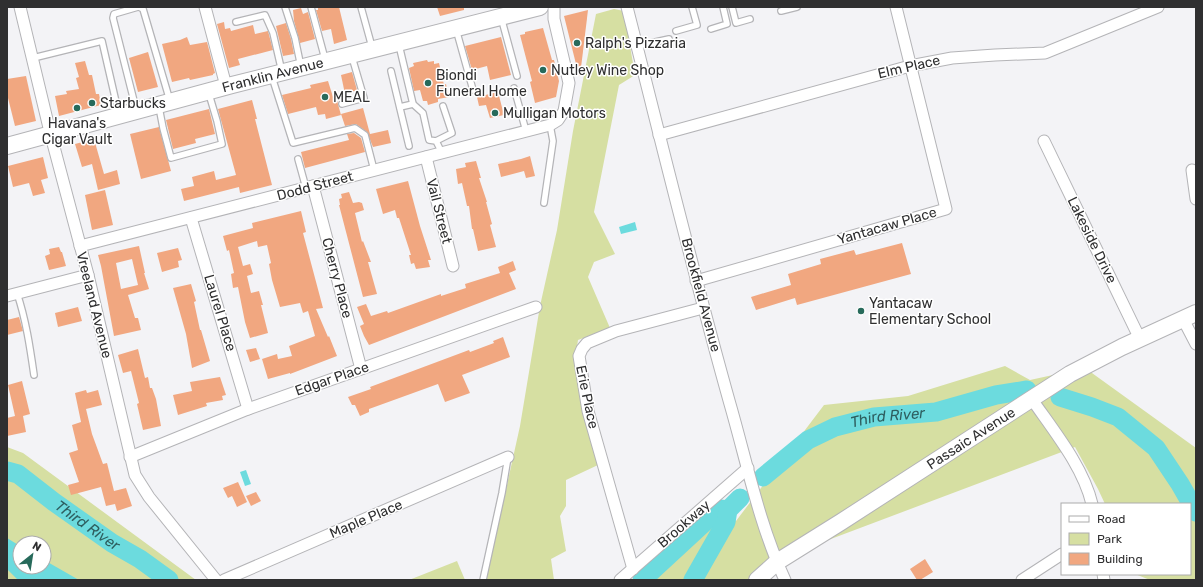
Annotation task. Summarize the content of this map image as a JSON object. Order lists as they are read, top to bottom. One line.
{"streets":{"main road":["Franklin Avenue","Passaic Avenue"],"street":["Elm Place","Dodd Street","Vail Street","Yantacaw Place","Lakeside Drive","Cherry Place","Brookfield Avenue","Vreeland Avenue","Laurel Place","Edgar Place","Erie Place","Maple Place","Brookway"]},"crossings":[["Elm Place","Yantacaw Place"],["Elm Place","Brookfield Avenue"],["Franklin Avenue","Vreeland Avenue"],["Dodd Street","Vail Street"],["Dodd Street","Cherry Place"],["Dodd Street","Vreeland Avenue"],["Dodd Street","Laurel Place"],["Yantacaw Place","Brookfield Avenue"],["Lakeside Drive","Passaic Avenue"],["Cherry Place","Edgar Place"],["Brookfield Avenue","Erie Place"],["Brookfield Avenue","Passaic Avenue"],["Brookfield Avenue","Brookway"],["Vreeland Avenue","Edgar Place"],["Laurel Place","Edgar Place"],["Erie Place","Brookway"]],"water":["Third River"],"places":["Ralph's Pizzaria","Nutley Wine Shop","Biondi Funeral Home","MEAL","Starbucks","Havana's Cigar Vault","Mulligan Motors","Yantacaw Elementary School"],"legend":["Road","Park","Building"],"north":"top right"}
